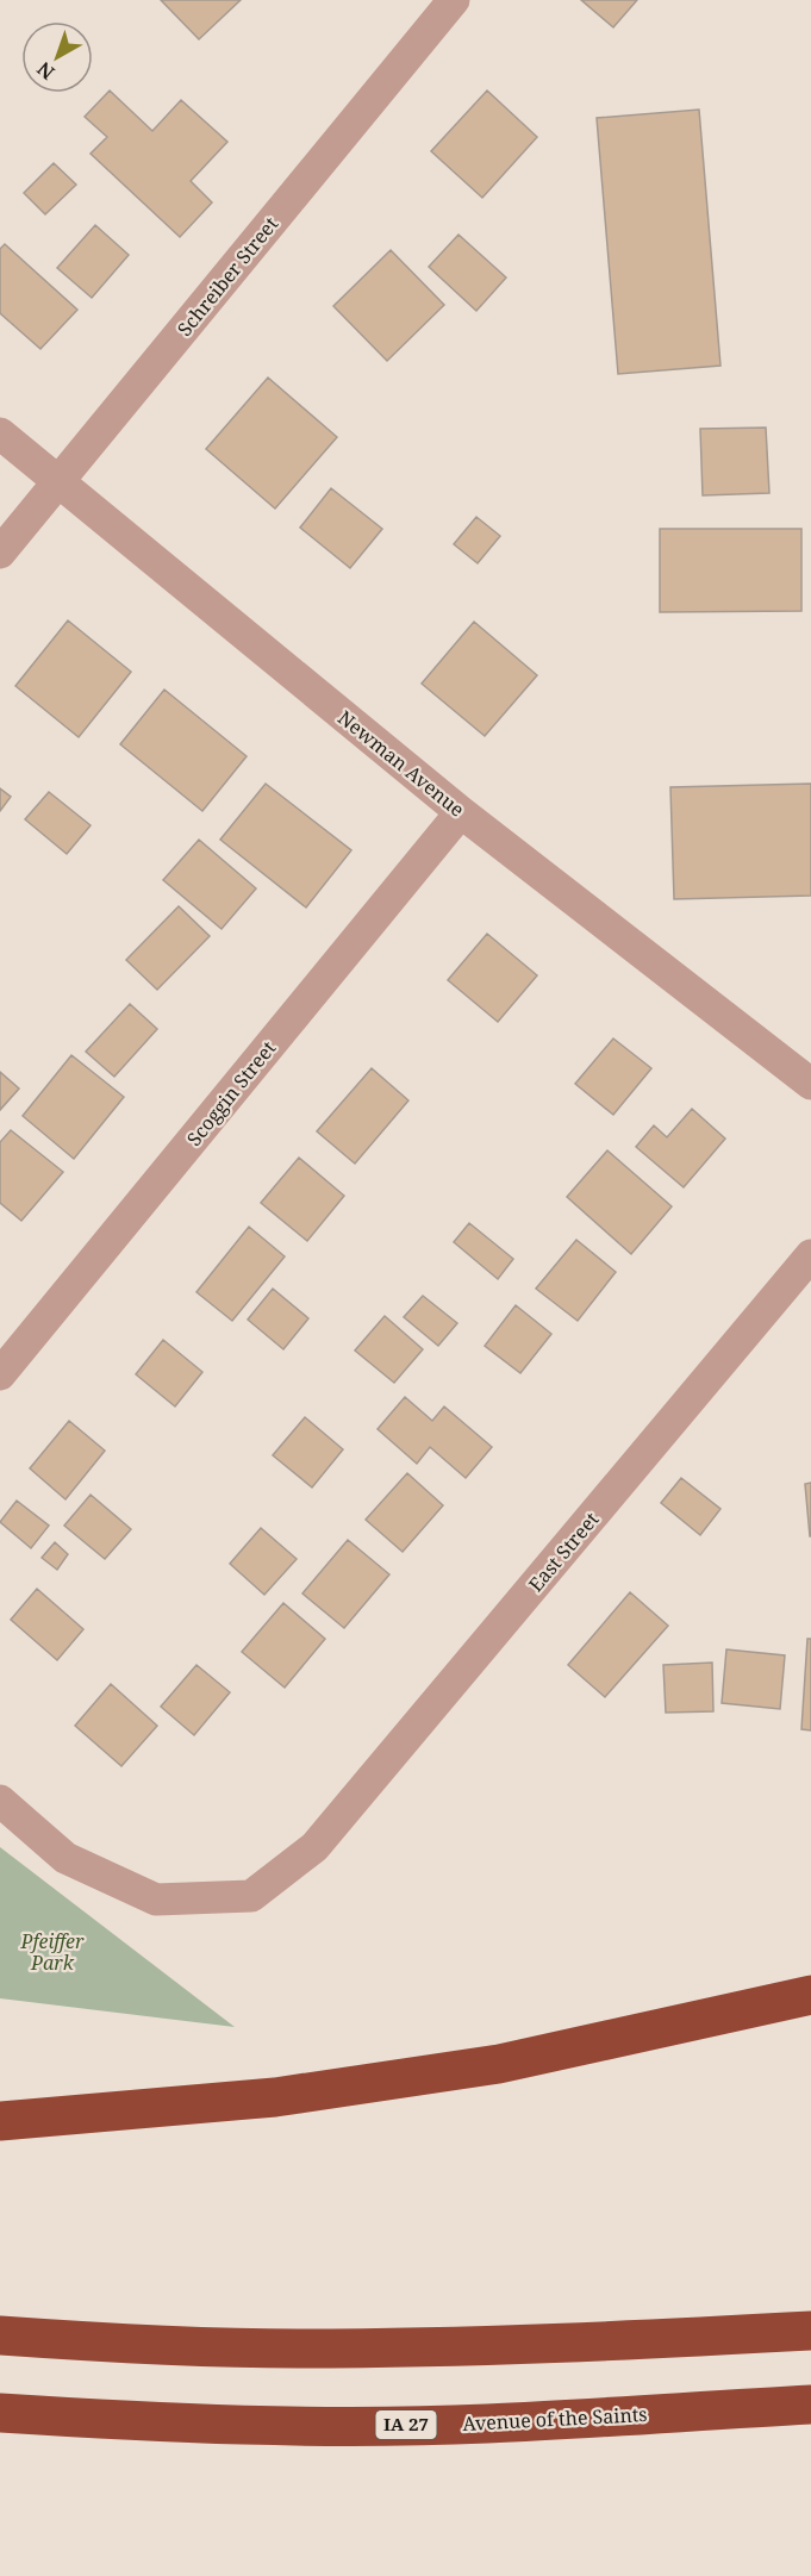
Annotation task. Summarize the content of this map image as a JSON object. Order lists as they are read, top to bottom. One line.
{"streets":{"highway":["Avenue of the Saints","IA 27"],"street":["Schreiber Street","Newman Avenue","Scoggin Street","East Street"]},"crossings":[["Schreiber Street","Newman Avenue"],["Newman Avenue","Scoggin Street"]],"parks":["Pfeiffer Park"],"north":"bottom left"}
